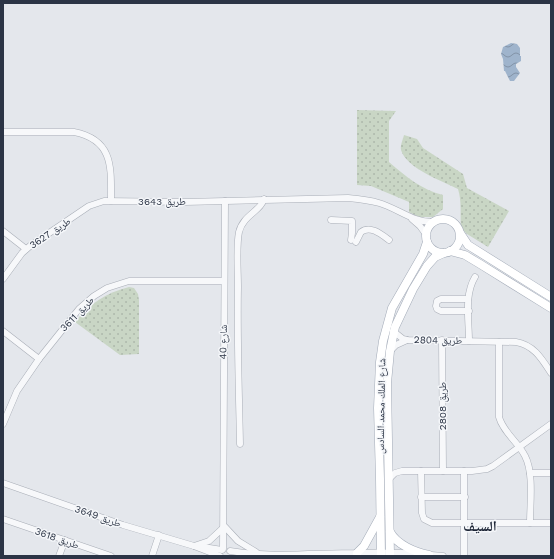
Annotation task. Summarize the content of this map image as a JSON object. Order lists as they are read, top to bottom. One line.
{"streets":{"main road":["شارع الملك محمد السادس"],"street":["طريق 3643","طريق 3627","طريق 3611","طريق 2804","شارع 40","طريق 2808","طريق 3649","طريق 3618"]},"crossings":[["طريق 3643","طريق 3627"],["طريق 3643","شارع 40"],["طريق 3611","شارع 40"],["طريق 2804","طريق 2808"],["شارع 40","طريق 3649"]],"districts":["السيف"]}
